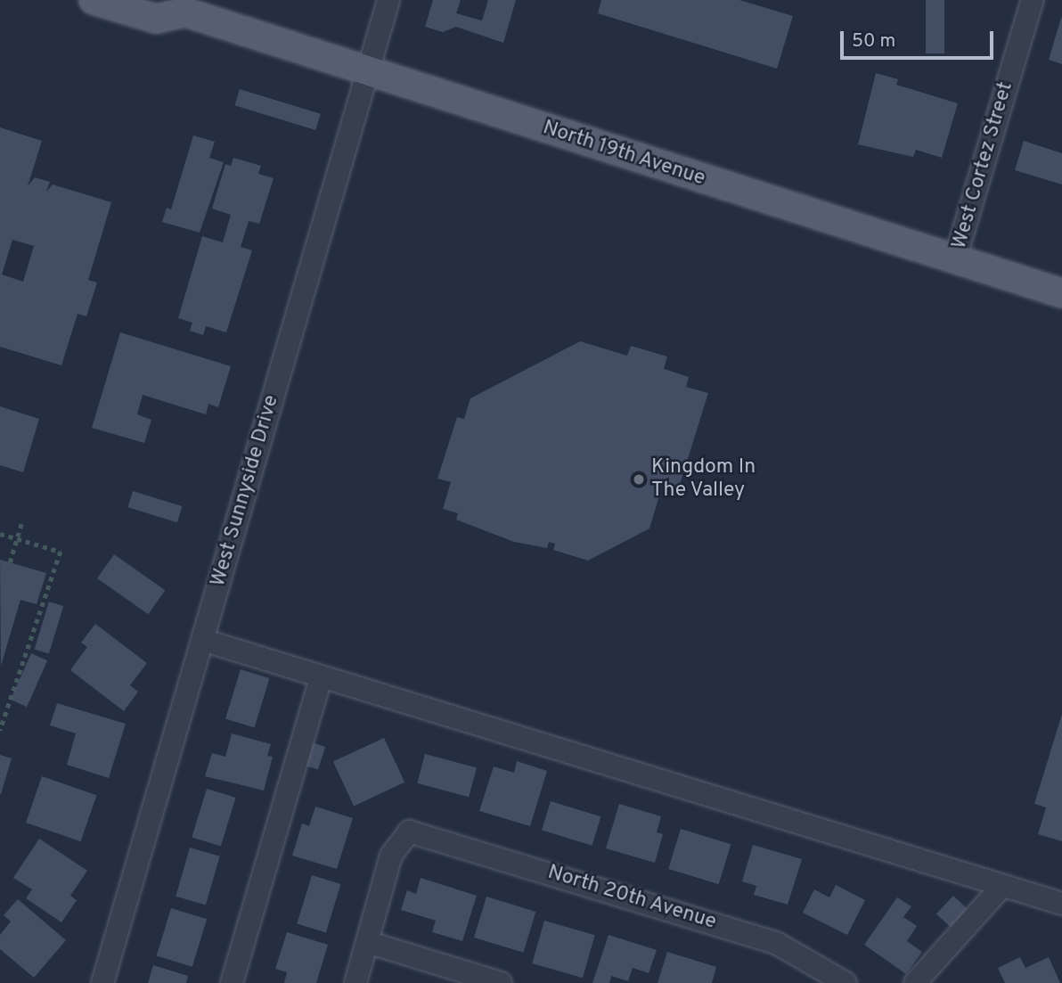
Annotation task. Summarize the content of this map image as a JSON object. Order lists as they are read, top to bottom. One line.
{"streets":{"main road":["North 19th Avenue"],"street":["West Cortez Street","West Sunnyside Drive","North 20th Avenue"]},"crossings":[["North 19th Avenue","West Cortez Street"],["North 19th Avenue","West Sunnyside Drive"]],"places":["Kingdom In The Valley"],"scale_bar":"50 m"}
